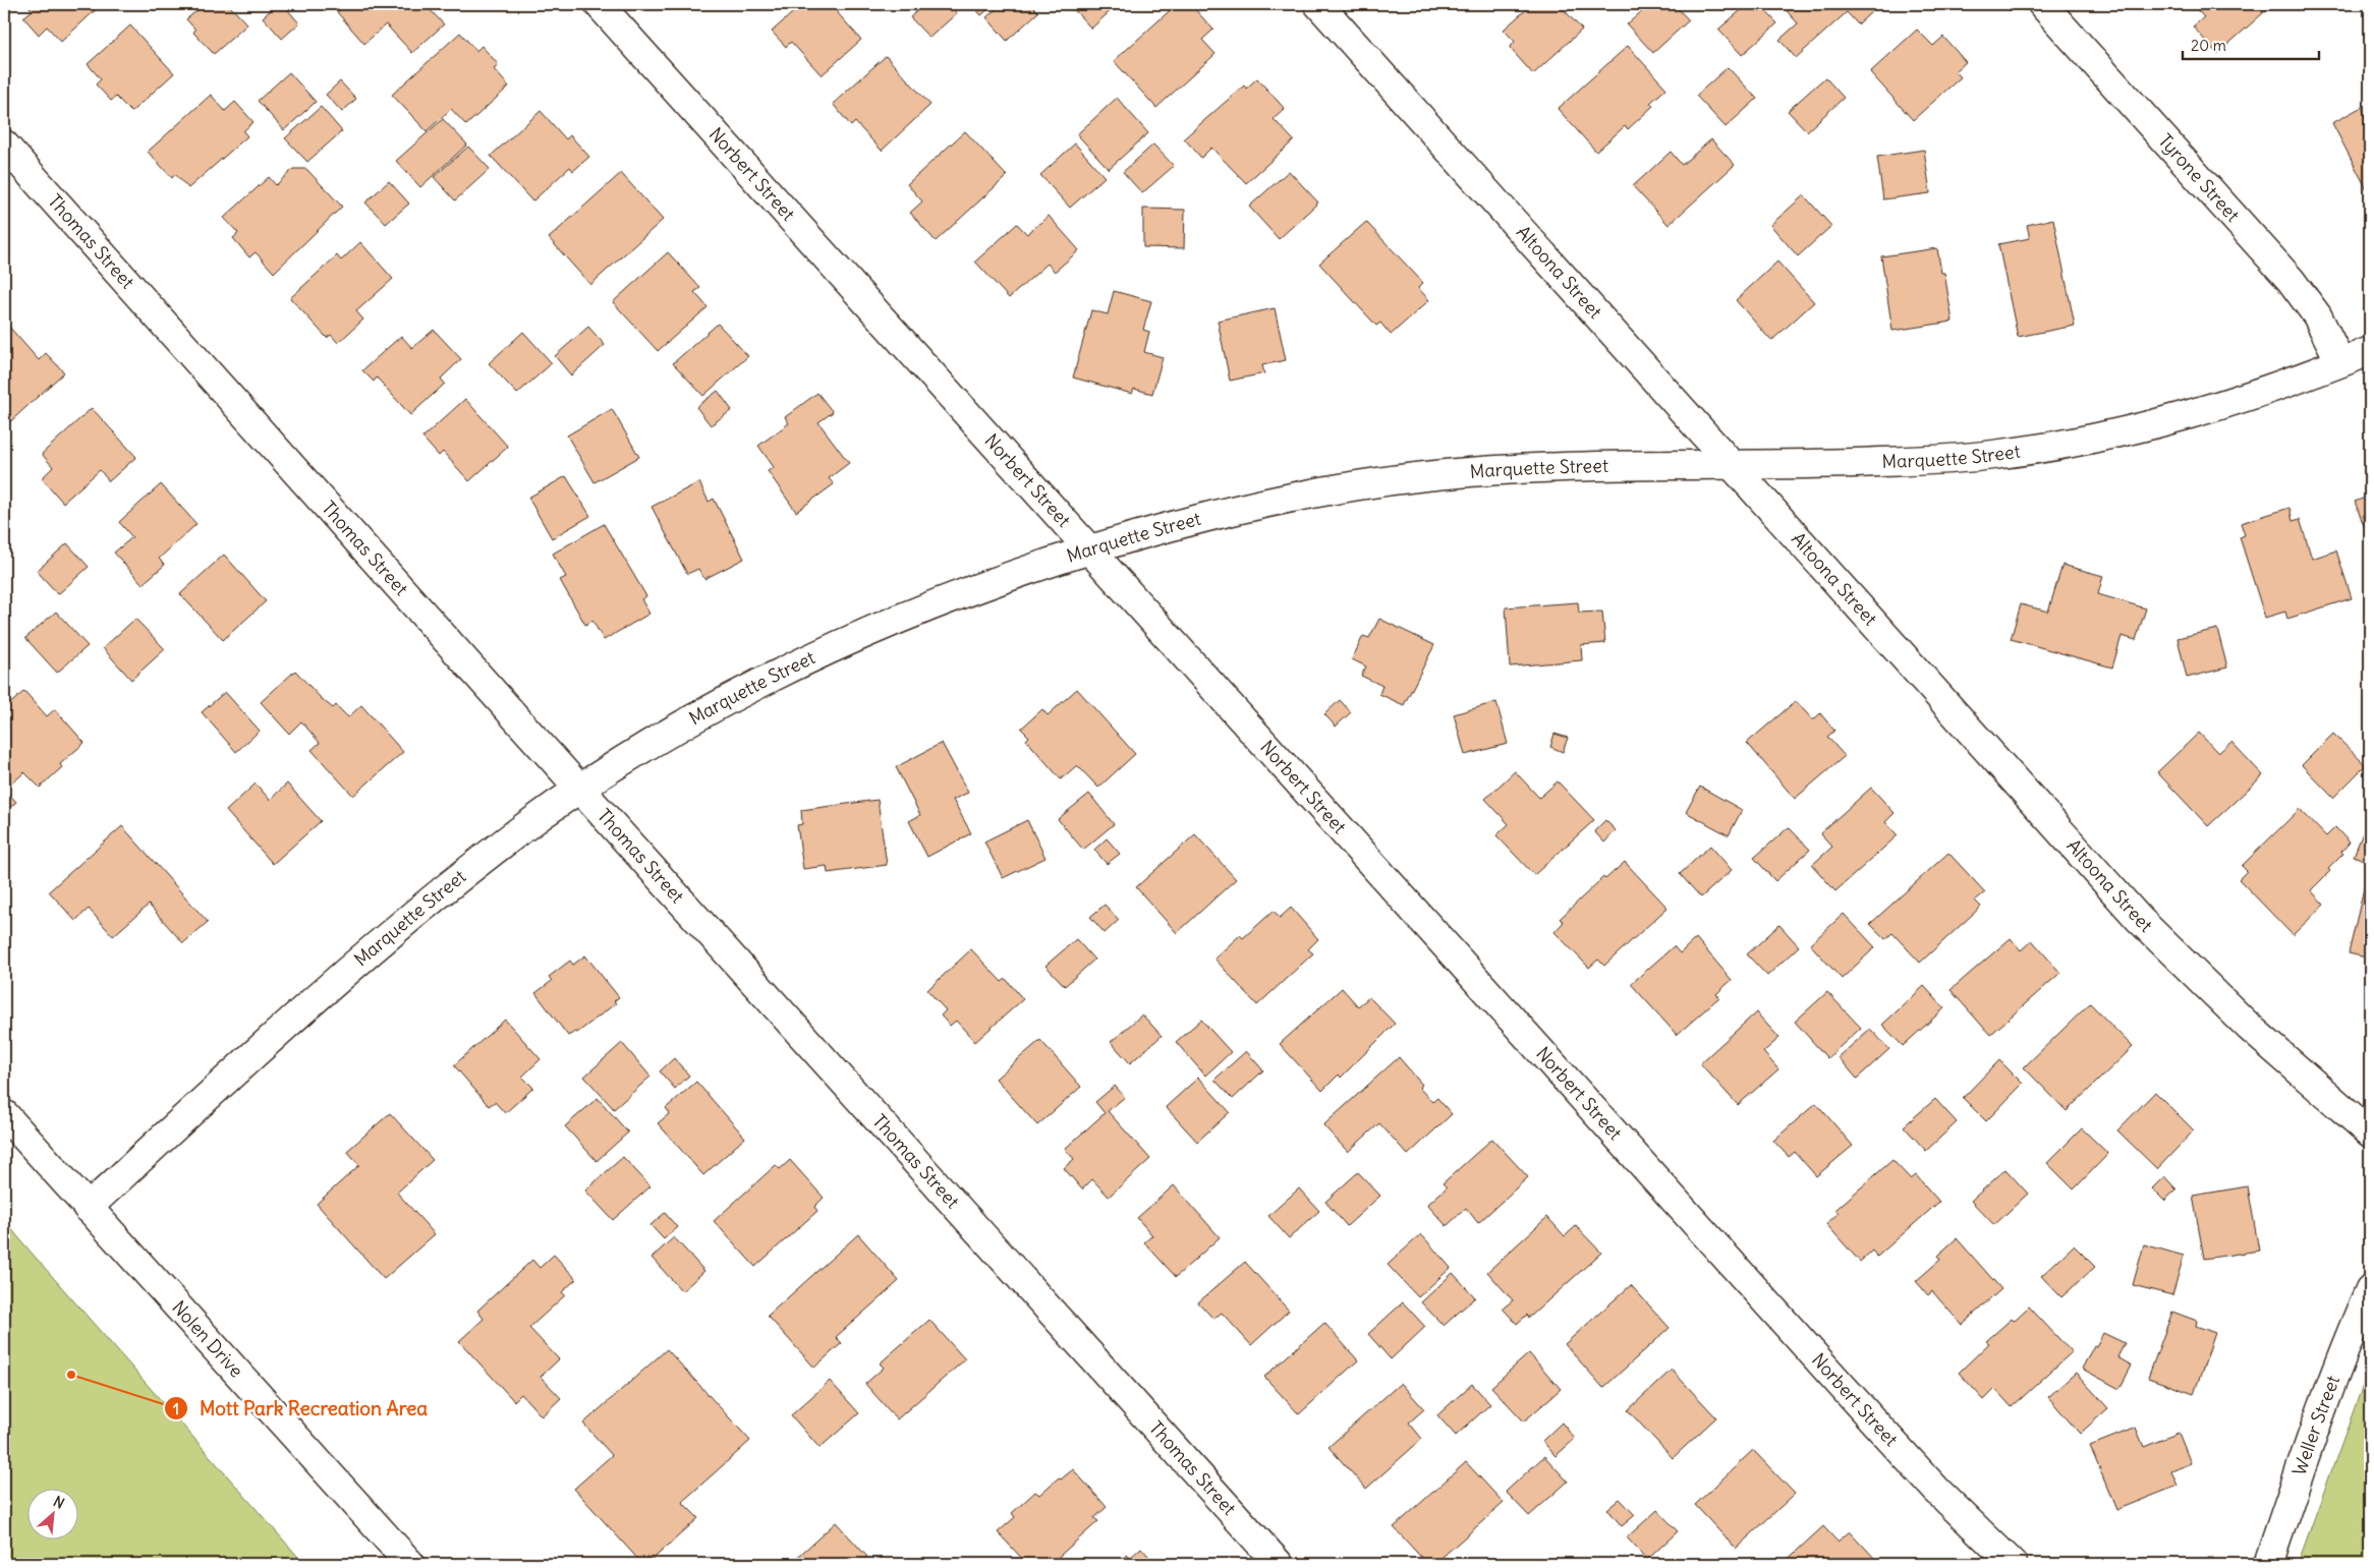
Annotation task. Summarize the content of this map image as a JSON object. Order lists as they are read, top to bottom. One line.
{"streets":{"street":["Norbert Street","Tyrone Street","Thomas Street","Altoona Street","Marquette Street","Nolen Drive","Weller Street"]},"crossings":[["Norbert Street","Marquette Street"],["Tyrone Street","Marquette Street"],["Thomas Street","Marquette Street"],["Altoona Street","Marquette Street"],["Marquette Street","Nolen Drive"]],"places":["Mott Park Recreation Area"],"scale_bar":"20 m","north":"top right"}
